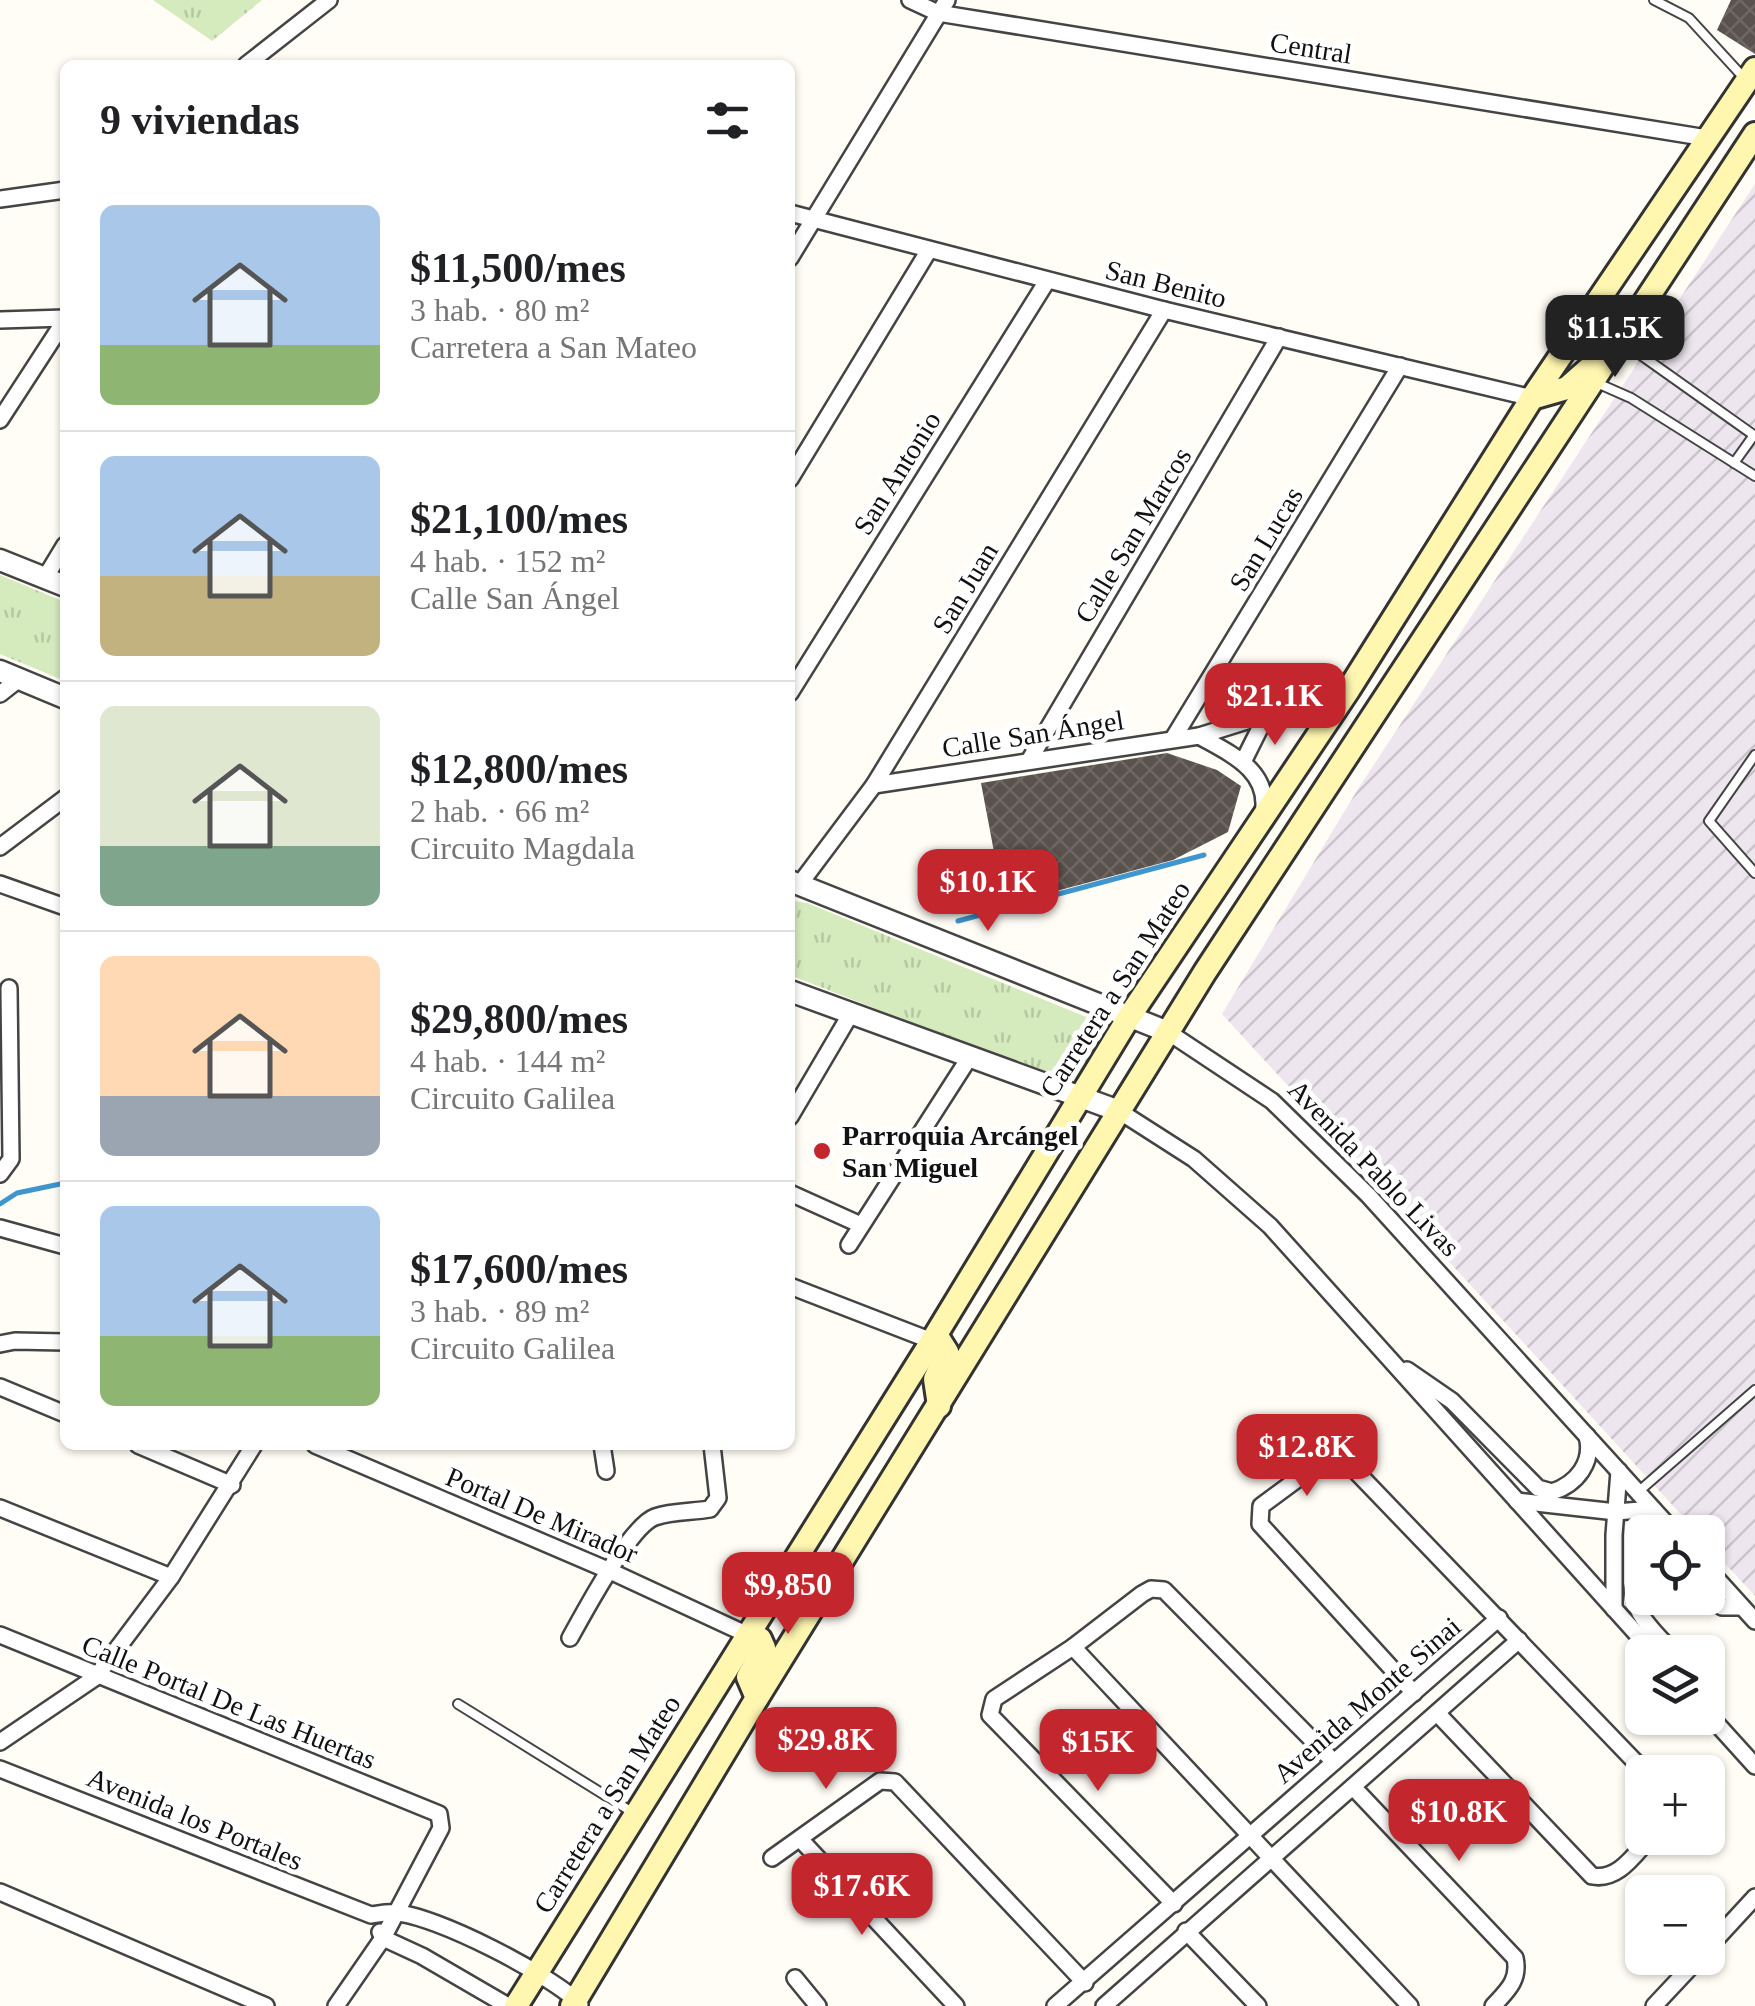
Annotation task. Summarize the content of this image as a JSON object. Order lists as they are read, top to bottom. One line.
{"streets":{"main road":["Carretera a San Mateo"],"street":["Central","San Benito","San Antonio","Calle San Marcos","San Lucas","San Juan","Calle San Ángel","Avenida Pablo Livas","Portal De Mirador","Avenida Monte Sinai","Calle Portal De Las Huertas","Avenida los Portales"]},"crossings":[["Central","Carretera a San Mateo"],["San Benito","San Antonio"],["San Benito","Calle San Marcos"],["San Benito","San Lucas"],["San Benito","San Juan"],["San Benito","Carretera a San Mateo"],["Calle San Marcos","Calle San Ángel"],["San Lucas","Calle San Ángel"],["San Juan","Calle San Ángel"],["San Juan","Avenida Pablo Livas"],["Calle San Ángel","Carretera a San Mateo"],["Carretera a San Mateo","Avenida Pablo Livas"],["Carretera a San Mateo","Portal De Mirador"]],"places":["Parroquia Arcángel San Miguel"],"page":{"heading":"9 viviendas","list":[{"name":"$11,500/mes","note":"3 hab. · 80 m² · Carretera a San Mateo"},{"name":"$21,100/mes","note":"4 hab. · 152 m² · Calle San Ángel"},{"name":"$12,800/mes","note":"2 hab. · 66 m² · Circuito Magdala"},{"name":"$29,800/mes","note":"4 hab. · 144 m² · Circuito Galilea"},{"name":"$17,600/mes","note":"3 hab. · 89 m² · Circuito Galilea"}],"price":["$11.5K","$21.1K","$10.1K","$12.8K","$9,850","$29.8K","$15K","$10.8K","$17.6K"],"map_buttons":["+","−"]}}
